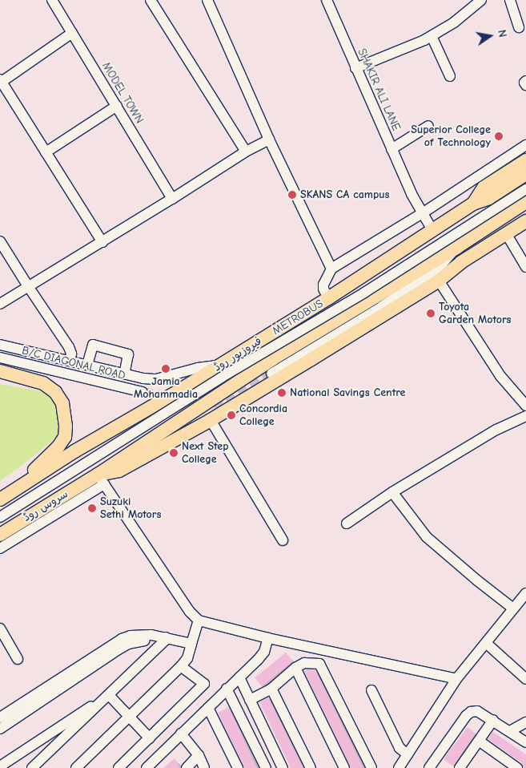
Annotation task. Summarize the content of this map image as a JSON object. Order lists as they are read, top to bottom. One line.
{"streets":{"main road":["فیروزپور روڈ"],"street":["SHAKIR ALI LANE","MODEL TOWN","METROBUS","B/C DIAGONAL ROAD","سروس روڈ"]},"crossings":[["SHAKIR ALI LANE","فیروزپور روڈ"],["METROBUS","فیروزپور روڈ"],["فیروزپور روڈ","سروس روڈ"]],"places":["Superior College of Technology","SKANS CA campus","Toyota Garden Motors","Jamia Mohammadia","National Savings Centre","Concordia College","Next Step College","Suzuki Sethi Motors"],"north":"right"}
